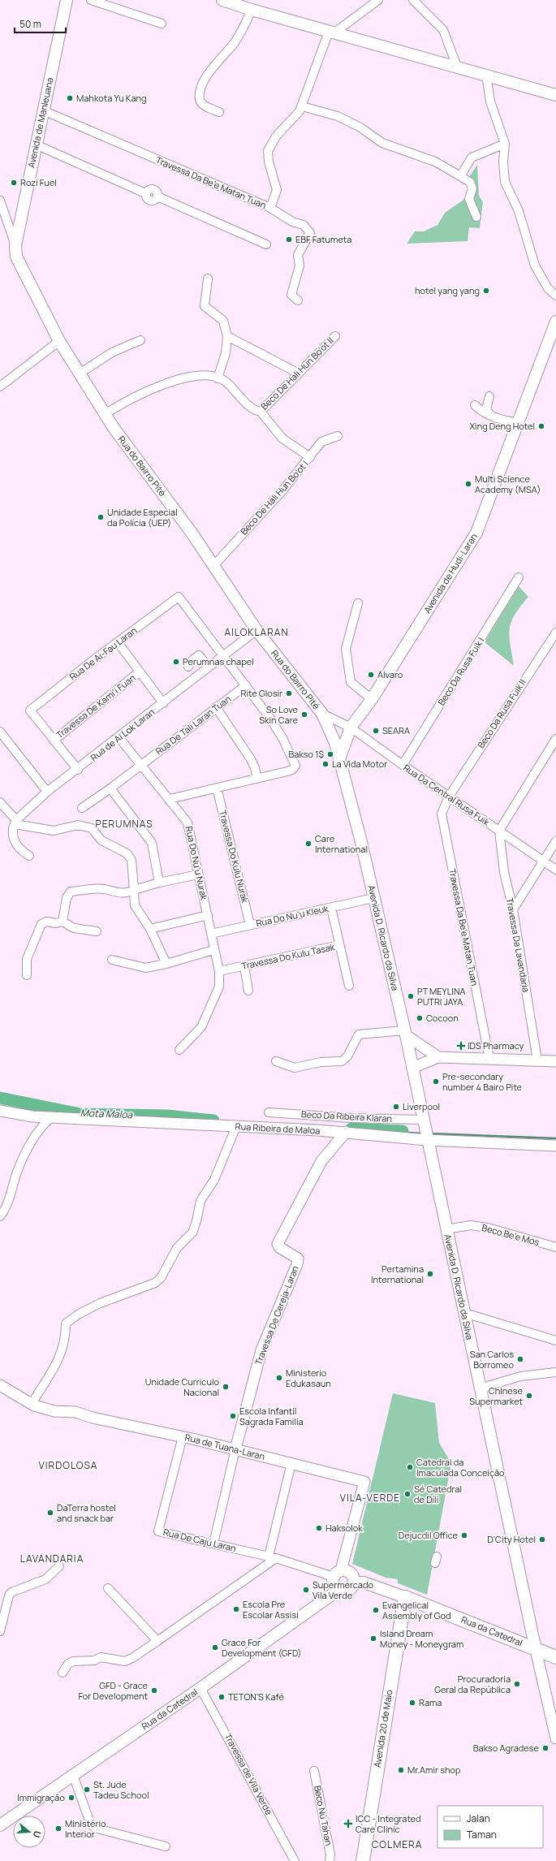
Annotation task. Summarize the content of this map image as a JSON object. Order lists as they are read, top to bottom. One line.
{"streets":{"main road":["Avenida de Manleuana","Rua do Bairro Pité","Avenida de Hudi-Laran","Avenida D. Ricardo da Silva","Rua da Catedral","Avenida 20 de Maio"],"street":["Travessa Da Be’e Matan Tuan","Beco De Hali Hun Bo’ot II","Beco De Hali Hun Bo’ot I","Rua De Ai-Fau Laran","Beco Da Rusa Fuik I","Travessa De Kami’i Fuan","Beco Da Rusa Fuik II","Rua De Tali Laran Tuan","Rua de Ai Lok Laran","Rua Da Central Rusa Fuik","Travessa Do Kulu Nurak","Rua Do Nu’u Nurak","Rua Do Nu’u Kleuk","Travessa Da Lavandaria","Travessa Do Kulu Tasak","Beco Da Ribeira Klaran","Rua Ribeira de Maloa","Beco Be'e Mos","Travessa De Cereja-Laran","Rua de Tuana-Laran","Rua De Cajú Laran","Travessa de Vila Verde","Beco Nú Tahan"]},"crossings":[["Avenida de Manleuana","Travessa Da Be’e Matan Tuan"],["Avenida de Manleuana","Rua do Bairro Pité"],["Travessa Da Be’e Matan Tuan","Beco Da Rusa Fuik II"],["Travessa Da Be’e Matan Tuan","Rua Da Central Rusa Fuik"],["Beco De Hali Hun Bo’ot II","Rua do Bairro Pité"],["Rua do Bairro Pité","Beco De Hali Hun Bo’ot I"],["Rua do Bairro Pité","Avenida de Hudi-Laran"],["Rua do Bairro Pité","Rua de Ai Lok Laran"],["Rua do Bairro Pité","Rua Da Central Rusa Fuik"],["Rua do Bairro Pité","Avenida D. Ricardo da Silva"],["Avenida de Hudi-Laran","Rua Da Central Rusa Fuik"],["Avenida de Hudi-Laran","Avenida D. Ricardo da Silva"],["Rua De Ai-Fau Laran","Travessa De Kami’i Fuan"],["Rua De Ai-Fau Laran","Rua de Ai Lok Laran"],["Beco Da Rusa Fuik I","Rua Da Central Rusa Fuik"],["Beco Da Rusa Fuik II","Rua Da Central Rusa Fuik"],["Rua De Tali Laran Tuan","Rua Do Nu’u Nurak"],["Rua de Ai Lok Laran","Rua Do Nu’u Nurak"],["Rua Da Central Rusa Fuik","Travessa Da Lavandaria"],["Travessa Do Kulu Nurak","Rua Do Nu’u Kleuk"],["Rua Do Nu’u Nurak","Rua Do Nu’u Kleuk"],["Rua Do Nu’u Nurak","Travessa Do Kulu Tasak"],["Rua Do Nu’u Kleuk","Avenida D. Ricardo da Silva"],["Rua Do Nu’u Kleuk","Travessa Do Kulu Tasak"],["Avenida D. Ricardo da Silva","Beco Da Ribeira Klaran"],["Avenida D. Ricardo da Silva","Rua Ribeira de Maloa"],["Avenida D. Ricardo da Silva","Beco Be'e Mos"],["Avenida D. Ricardo da Silva","Rua da Catedral"],["Rua Ribeira de Maloa","Travessa De Cereja-Laran"],["Travessa De Cereja-Laran","Rua de Tuana-Laran"],["Rua de Tuana-Laran","Rua De Cajú Laran"],["Rua de Tuana-Laran","Rua da Catedral"],["Rua De Cajú Laran","Rua da Catedral"],["Rua da Catedral","Avenida 20 de Maio"],["Rua da Catedral","Travessa de Vila Verde"]],"districts":["AILOKLARAN","PERUMNAS","VIRDOLOSA","VILA-VERDE","LAVANDARIA","COLMERA"],"water":["Mota Maloa"],"places":{"other":["Mahkota Yu Kang","Rozi Fuel","EBF Fatumeta","hotel yang yang","Xing Deng Hotel","Multi Science Academy (MSA)","Unidade Especial da Polícia (UEP)","Perumnas chapel","Alvaro","Rite Glosir","So Love Skin Care","SEARA","Bakso 1$","La Vida Motor","Care International","PT MEYLINA PUTRI JAYA","Cocoon","Pre-secondary number 4 Bairo Pite","Liverpool","Pertamina International","San Carlos Borromeo","Ministerio Edukasaun","Unidade Curriculo Nacional","Chinese Supermarket","Escola Infantil Sagrada Familia","Catedral da Imaculada Conceição","Sé Catedral de Díli","DaTerra hostel and snack bar","Haksolok","Dejucdil Office","D'City Hotel","Supermercado Vila Verde","Escola Pre Escolar Assisi","Evangelical Assembly of God","Island Dream Money - Moneygram","Grace For Development (GFD)","Procuradoria Geral da República","GFD - Grace For Development","TETON'S Kafé","Rama","Bakso Agradese","Mr.Amir shop","St. Jude Tadeu School","Immigração","Ministério Interior"],"health":["IDS Pharmacy","ICC - Integrated Care Clinic"]},"legend":["Jalan","Taman"],"scale_bar":"50 m","north":"right"}
